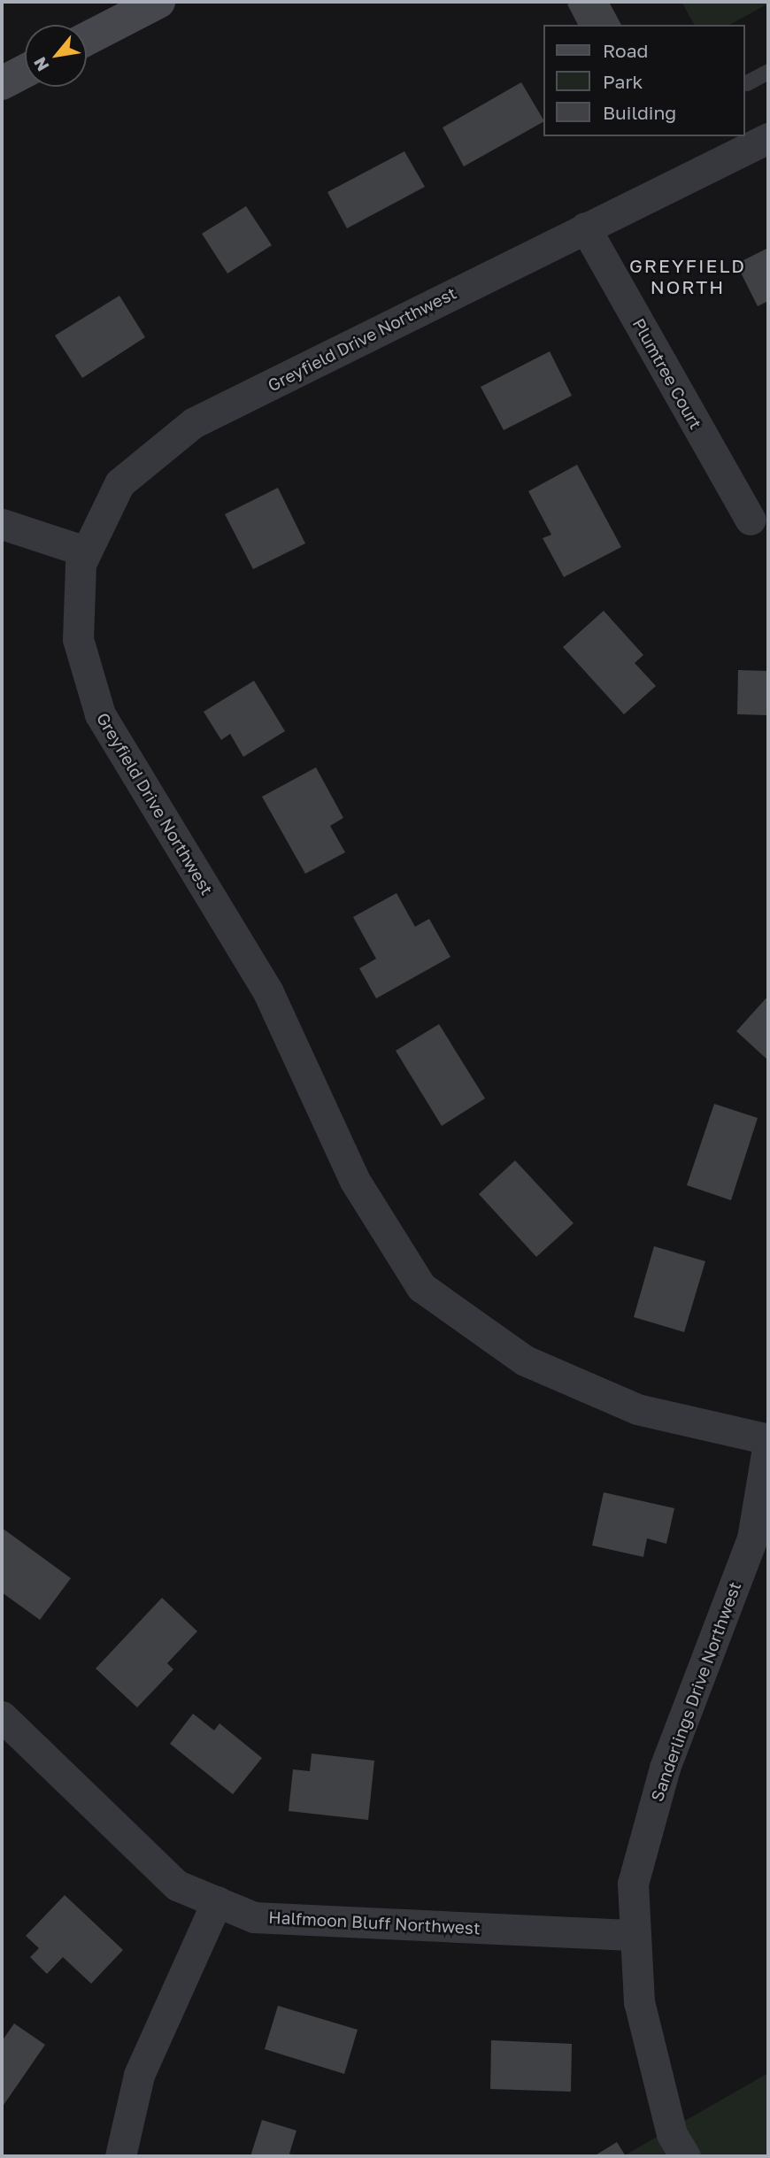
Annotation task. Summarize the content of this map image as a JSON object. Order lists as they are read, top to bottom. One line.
{"streets":{"street":["Greyfield Drive Northwest","Plumtree Court","Sanderlings Drive Northwest","Halfmoon Bluff Northwest"]},"crossings":[["Greyfield Drive Northwest","Plumtree Court"],["Greyfield Drive Northwest","Sanderlings Drive Northwest"],["Sanderlings Drive Northwest","Halfmoon Bluff Northwest"]],"districts":["GREYFIELD NORTH"],"legend":["Road","Park","Building"],"north":"bottom left"}
